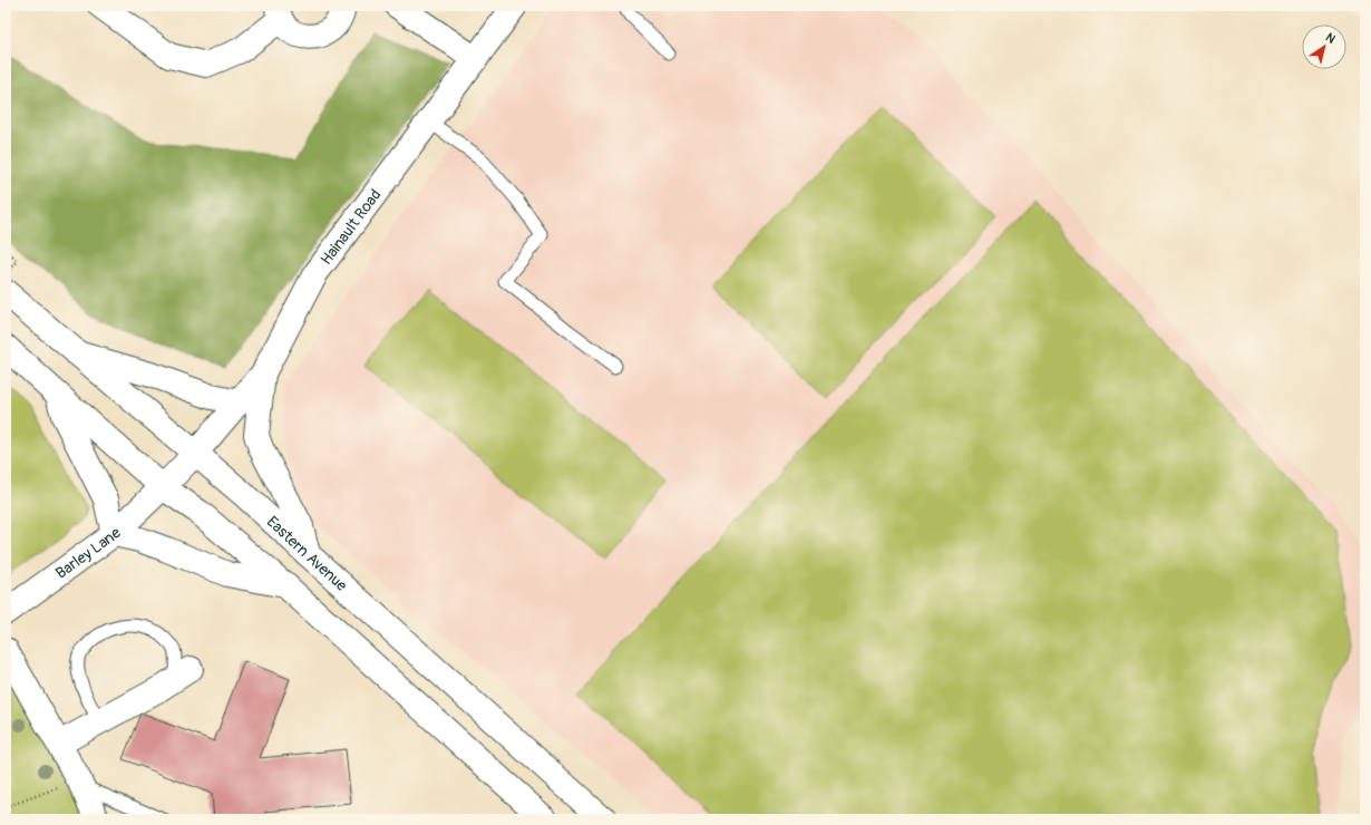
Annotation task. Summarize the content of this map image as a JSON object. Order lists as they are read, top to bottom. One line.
{"streets":{"main road":["Hainault Road","Barley Lane","Eastern Avenue"]},"crossings":[["Hainault Road","Barley Lane"],["Hainault Road","Eastern Avenue"],["Barley Lane","Eastern Avenue"]],"north":"top right"}
